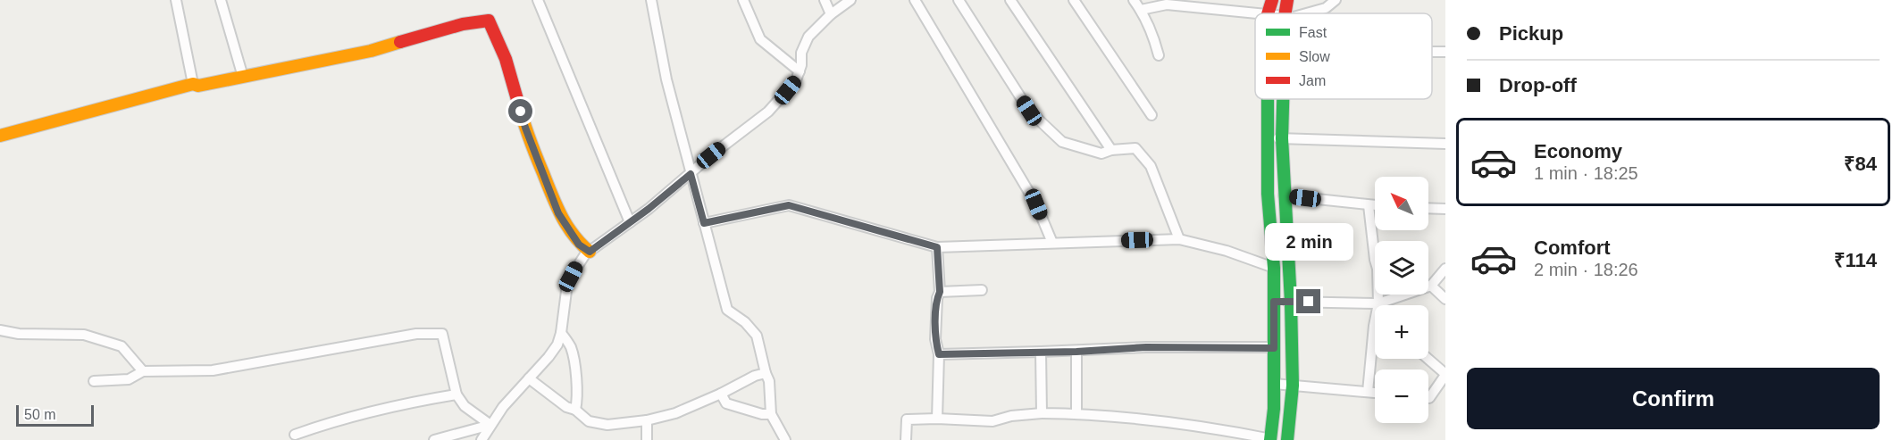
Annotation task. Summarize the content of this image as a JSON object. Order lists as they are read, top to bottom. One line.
{"legend":["Fast","Slow","Jam"],"scale_bar":"50 m","north":"top left","page":{"banner":["Pickup","Drop-off"],"list":[{"name":"Economy","note":"1 min · 18:25","value":"₹84"},{"name":"Comfort","note":"2 min · 18:26","value":"₹114"}],"map_buttons":["+","−"],"bubble":"2 min","buttons":"Confirm","scale":"50 m"}}
